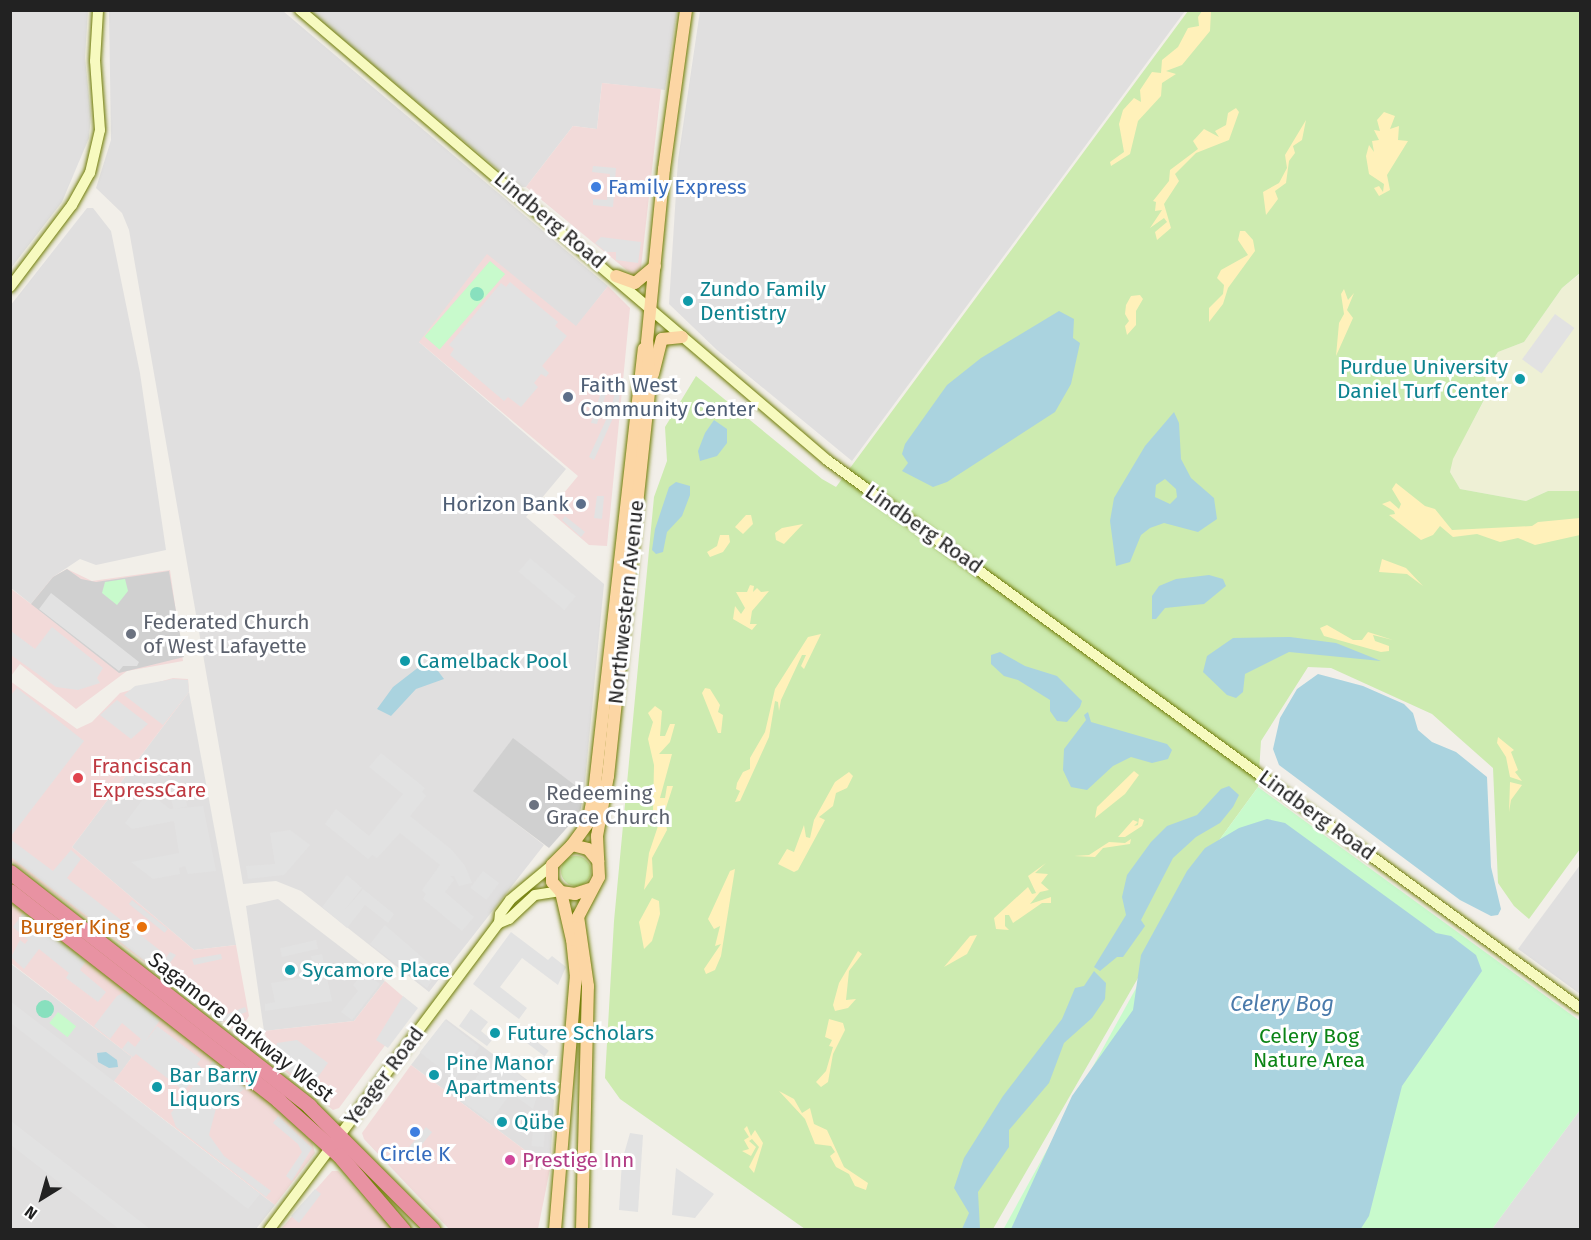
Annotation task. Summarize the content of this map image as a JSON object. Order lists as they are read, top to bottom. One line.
{"streets":{"highway":["Sagamore Parkway West"],"main road":["Northwestern Avenue"],"street":["Lindberg Road","Yeager Road"]},"crossings":[["Lindberg Road","Northwestern Avenue"],["Northwestern Avenue","Yeager Road"],["Sagamore Parkway West","Yeager Road"]],"water":["Celery Bog"],"parks":["Celery Bog Nature Area"],"places":["Family Express","Zundo Family Dentistry","Purdue University Daniel Turf Center","Faith West Community Center","Horizon Bank","Federated Church of West Lafayette","Camelback Pool","Franciscan ExpressCare","Redeeming Grace Church","Burger King","Sycamore Place","Future Scholars","Pine Manor Apartments","Bar Barry Liquors","Qübe","Circle K","Prestige Inn"],"north":"bottom left"}
